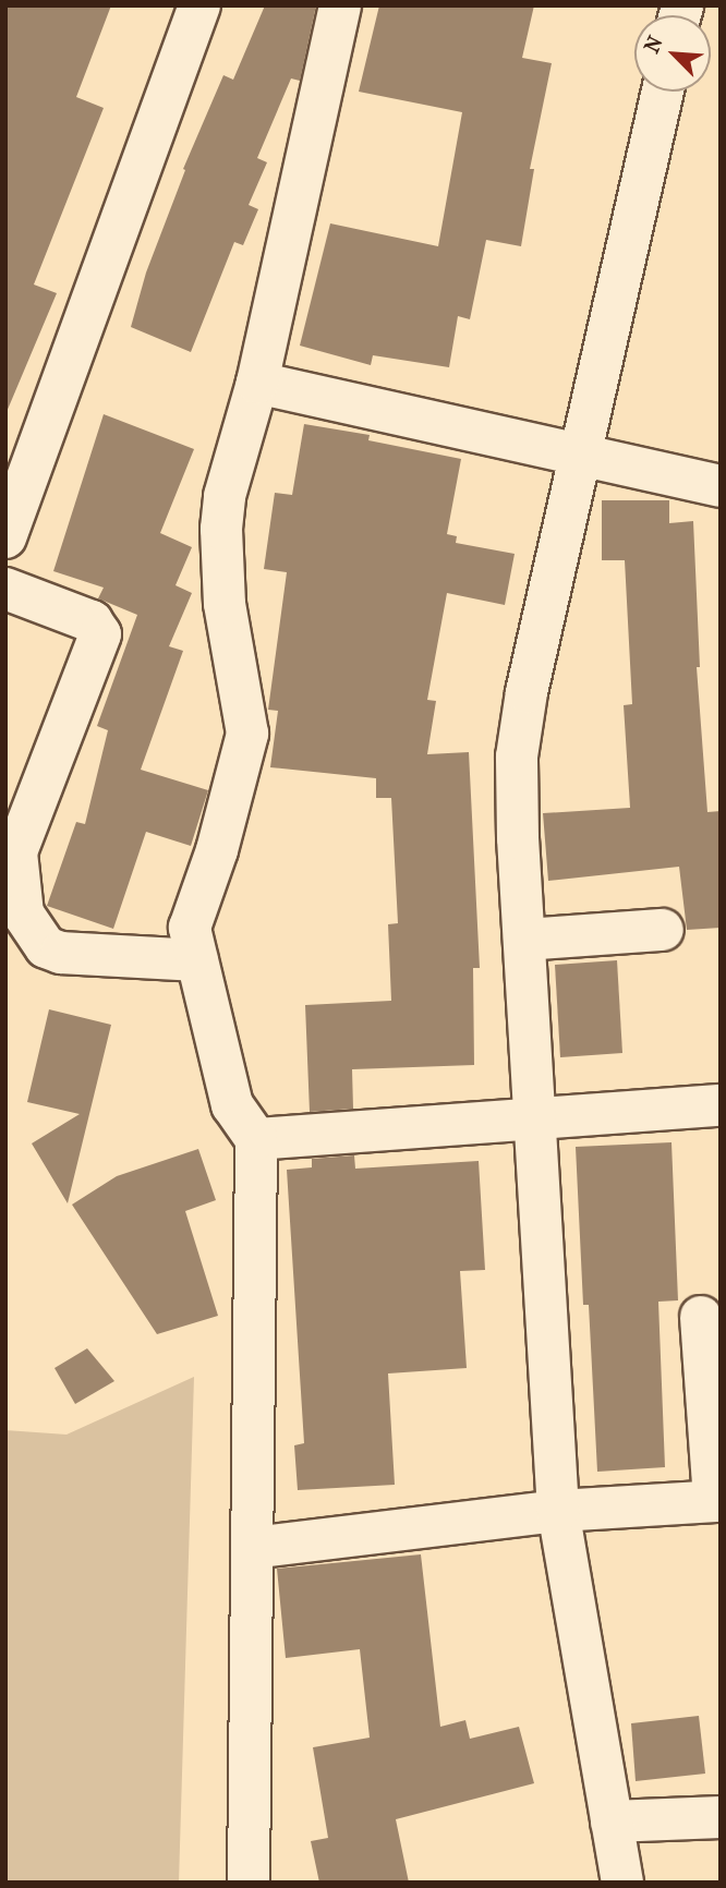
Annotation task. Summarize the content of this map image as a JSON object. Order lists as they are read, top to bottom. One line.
{"north":"top left"}
